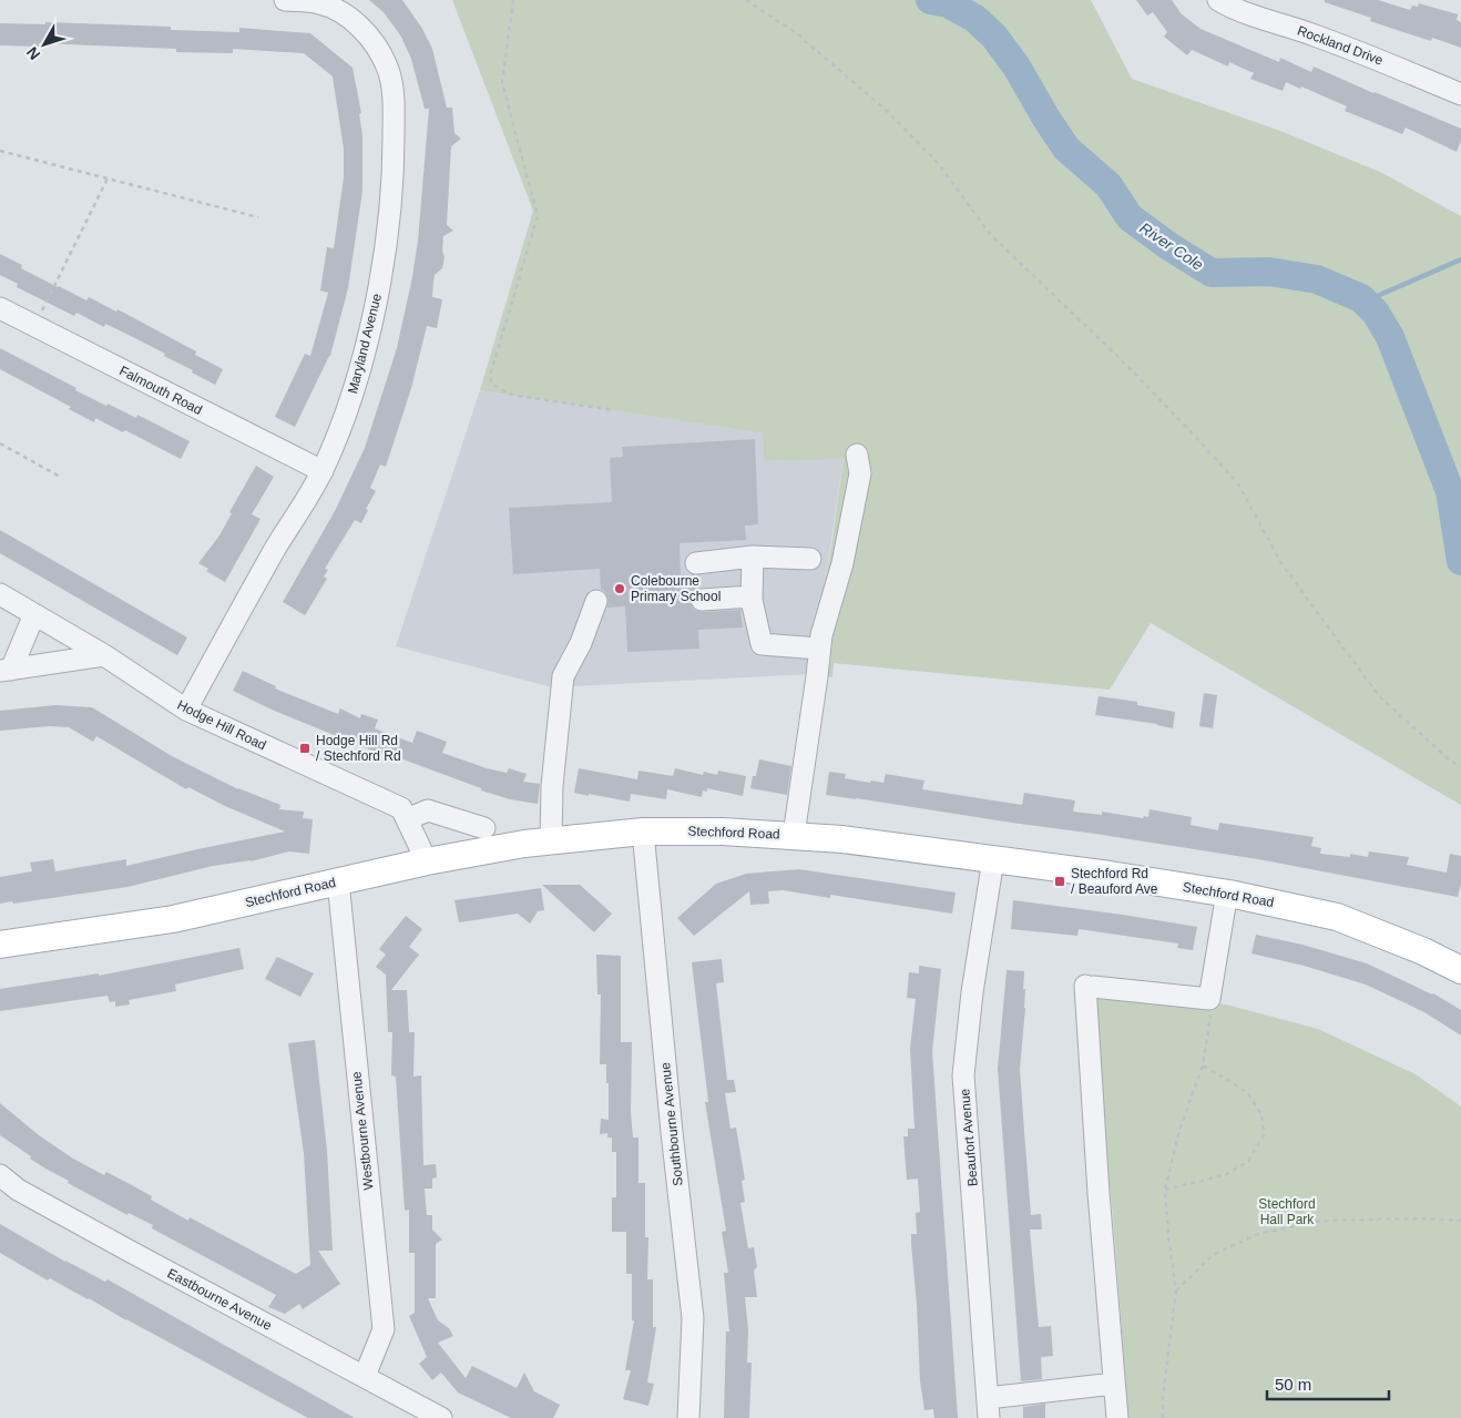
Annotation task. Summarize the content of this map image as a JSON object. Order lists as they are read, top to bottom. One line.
{"streets":{"main road":["Stechford Road"],"street":["Rockland Drive","Maryland Avenue","Falmouth Road","Hodge Hill Road","Southbourne Avenue","Westbourne Avenue","Beaufort Avenue","Eastbourne Avenue"]},"crossings":[["Maryland Avenue","Falmouth Road"],["Maryland Avenue","Hodge Hill Road"],["Hodge Hill Road","Stechford Road"],["Stechford Road","Southbourne Avenue"],["Stechford Road","Westbourne Avenue"],["Stechford Road","Beaufort Avenue"],["Westbourne Avenue","Eastbourne Avenue"]],"water":["River Cole"],"parks":["Stechford Hall Park"],"places":{"other":["Colebourne Primary School"],"transit":["Hodge Hill Rd / Stechford Rd","Stechford Rd / Beauford Ave"]},"scale_bar":"50 m","north":"bottom left"}
